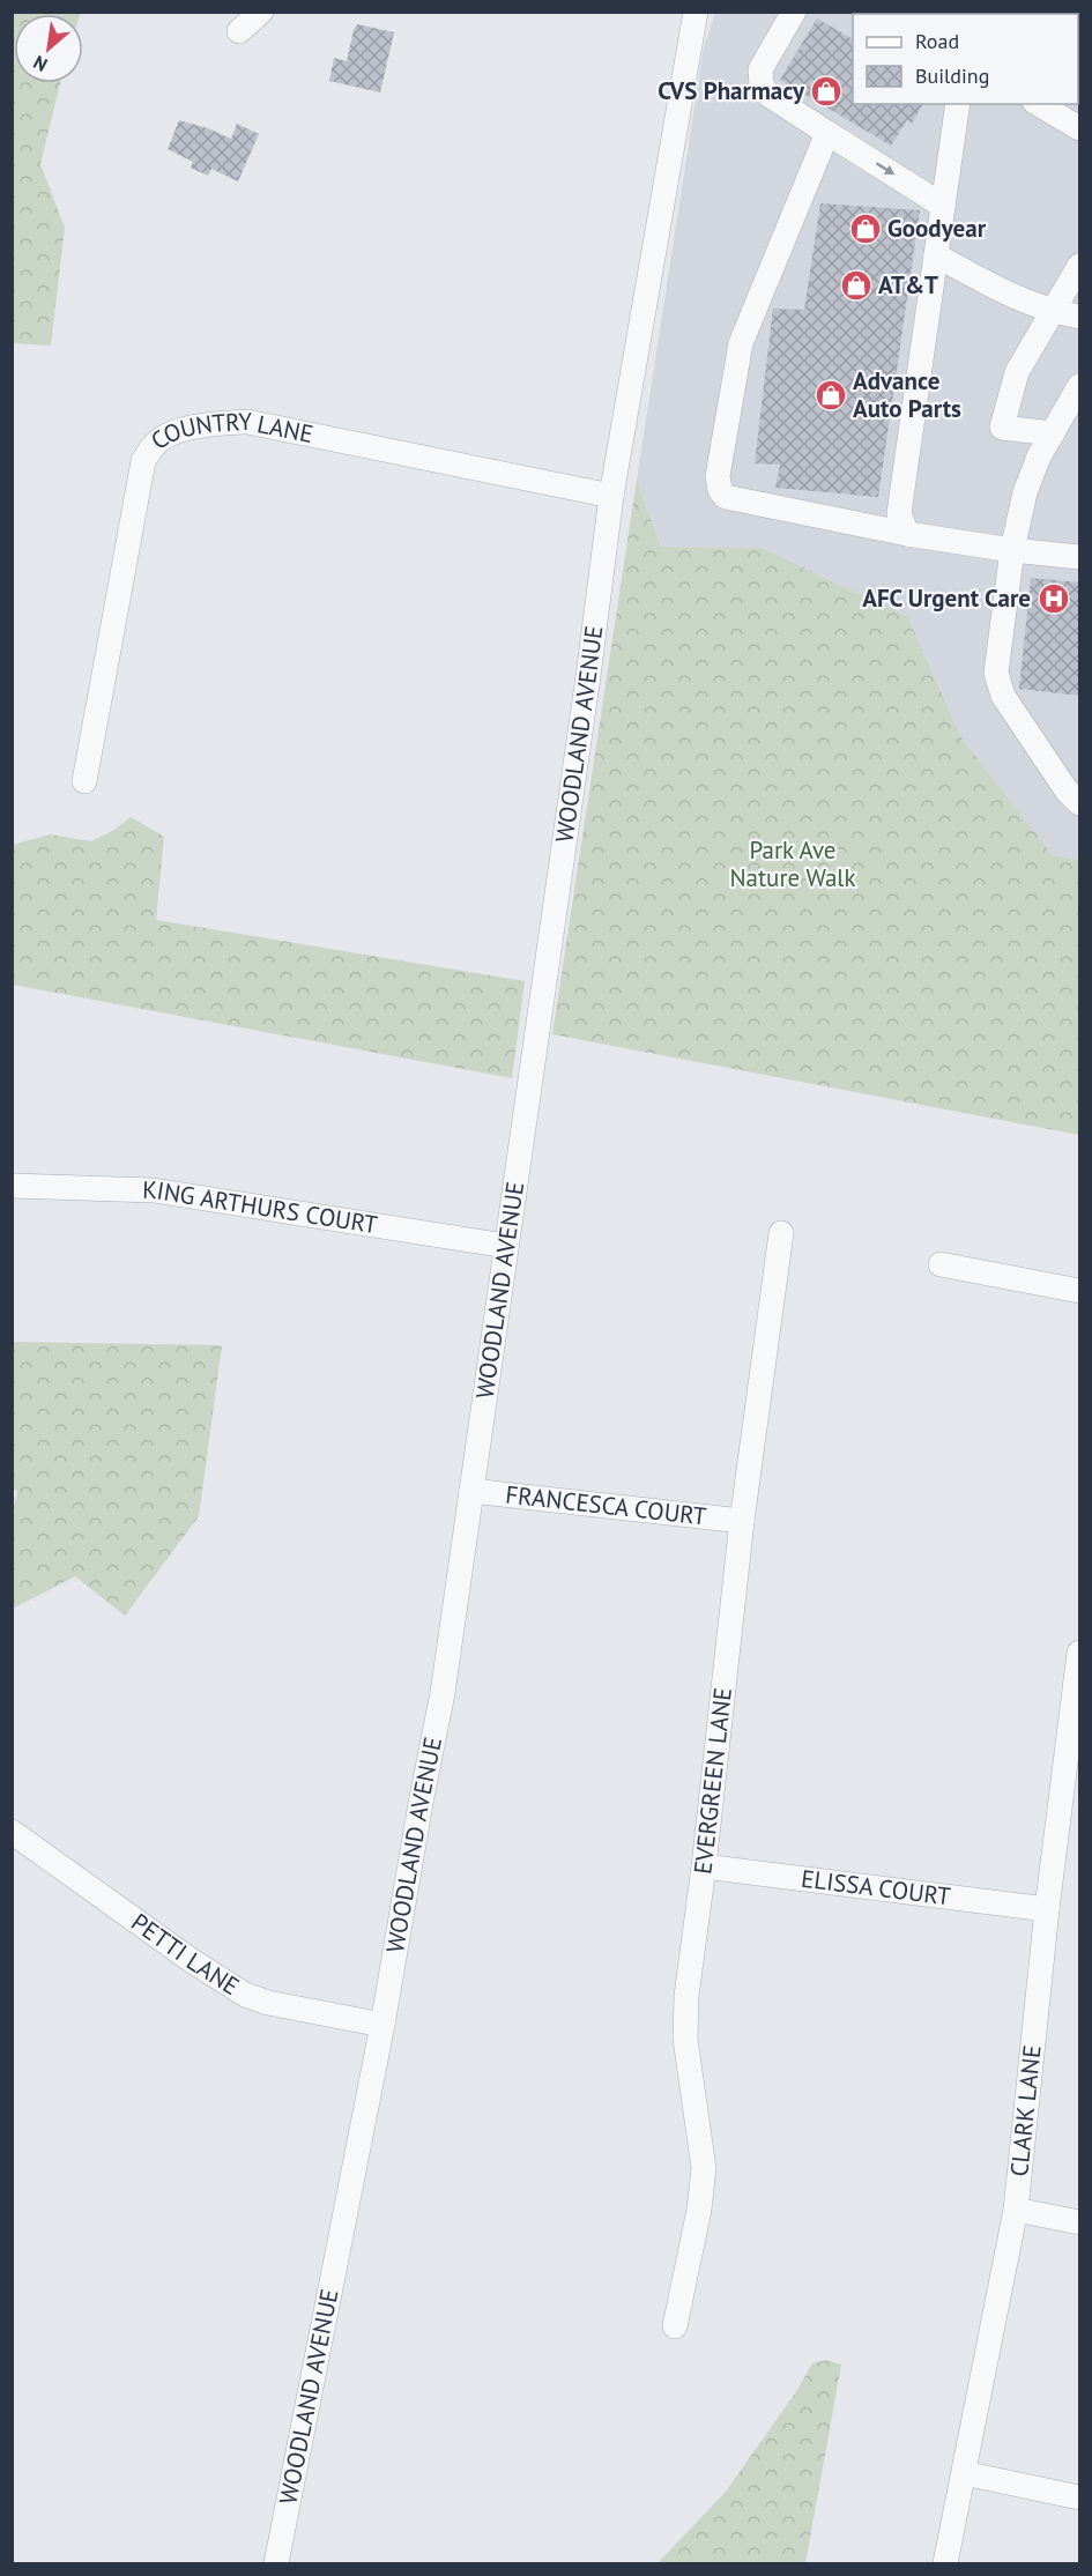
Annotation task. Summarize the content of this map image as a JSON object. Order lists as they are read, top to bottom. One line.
{"streets":{"street":["COUNTRY LANE","WOODLAND AVENUE","KING ARTHURS COURT","FRANCESCA COURT","EVERGREEN LANE","ELISSA COURT","PETTI LANE","CLARK LANE"]},"crossings":[["COUNTRY LANE","WOODLAND AVENUE"],["WOODLAND AVENUE","KING ARTHURS COURT"],["WOODLAND AVENUE","FRANCESCA COURT"],["WOODLAND AVENUE","PETTI LANE"],["FRANCESCA COURT","EVERGREEN LANE"],["EVERGREEN LANE","ELISSA COURT"],["ELISSA COURT","CLARK LANE"]],"parks":["Park Ave Nature Walk"],"places":{"shop":["CVS Pharmacy","Goodyear","AT&T","Advance Auto Parts"],"hospital":["AFC Urgent Care"]},"legend":["Road","Building"],"north":"bottom left"}
